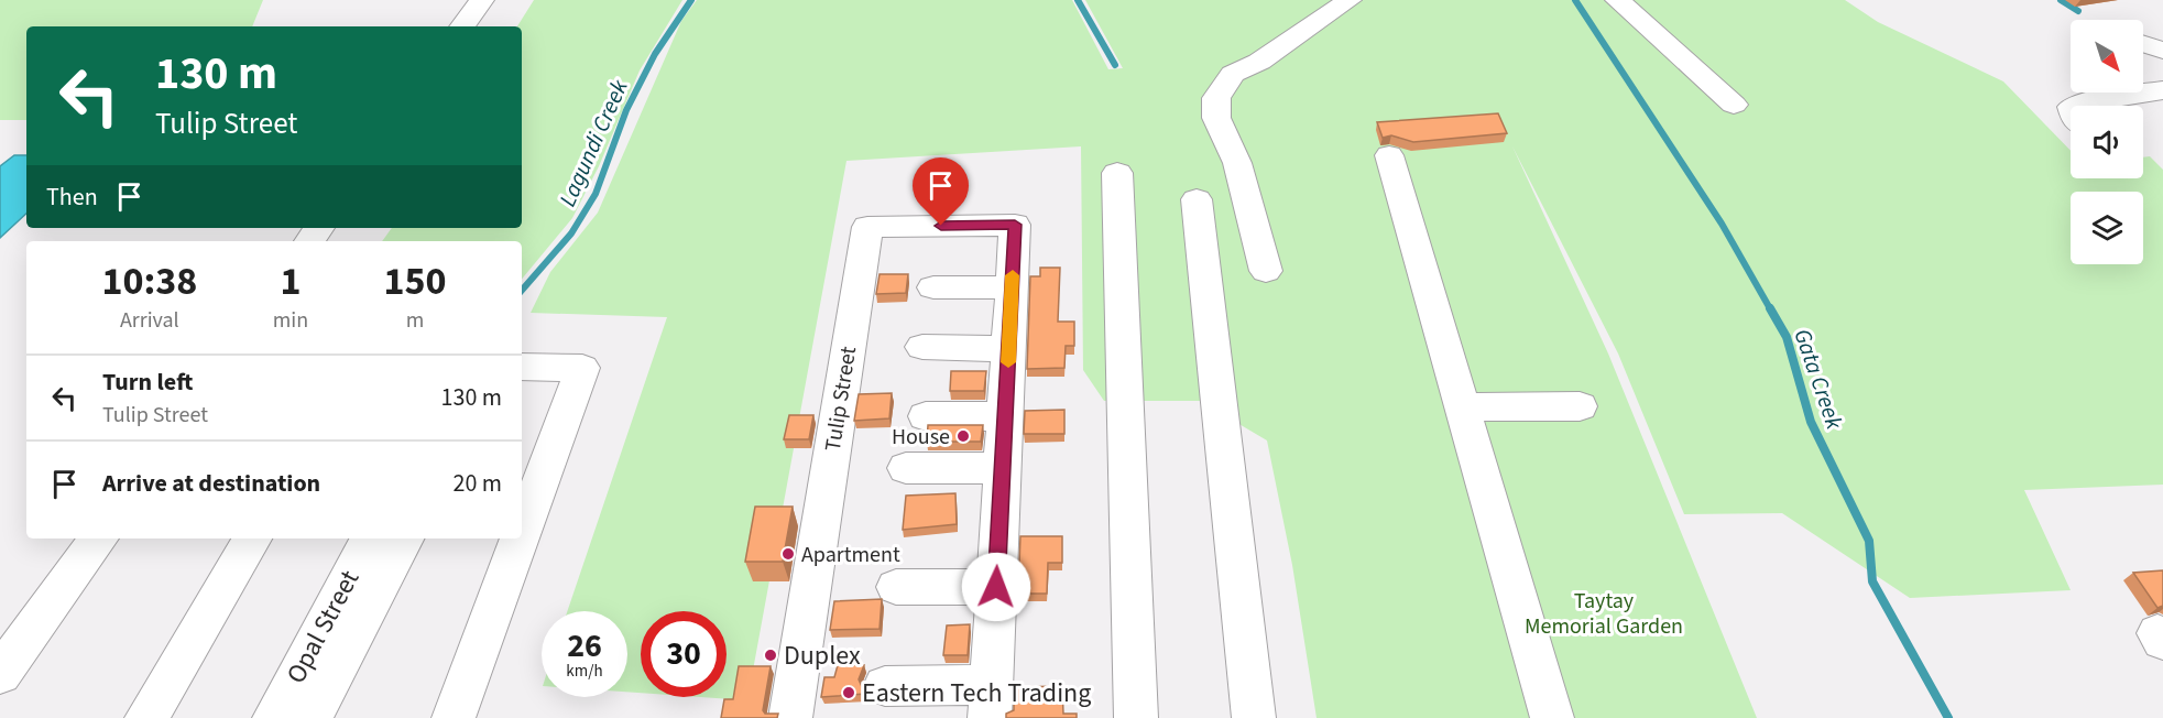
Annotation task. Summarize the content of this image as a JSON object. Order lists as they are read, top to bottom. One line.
{"streets":{"street":["Tulip Street","Opal Street"]},"water":["Lagundi Creek","Gata Creek"],"parks":["Taytay Memorial Garden"],"places":["House","Apartment","Duplex","Eastern Tech Trading"],"north":"bottom right","page":{"turn":["130 m","Tulip Street"],"then":"Then","eta":["10:38","Arrival","1","min","150","m"],"list":[{"name":"Turn left","note":"Tulip Street","value":"130 m"},{"name":"Arrive at destination","value":"20 m"}],"speed":"26 km/h","limit":"30"}}
